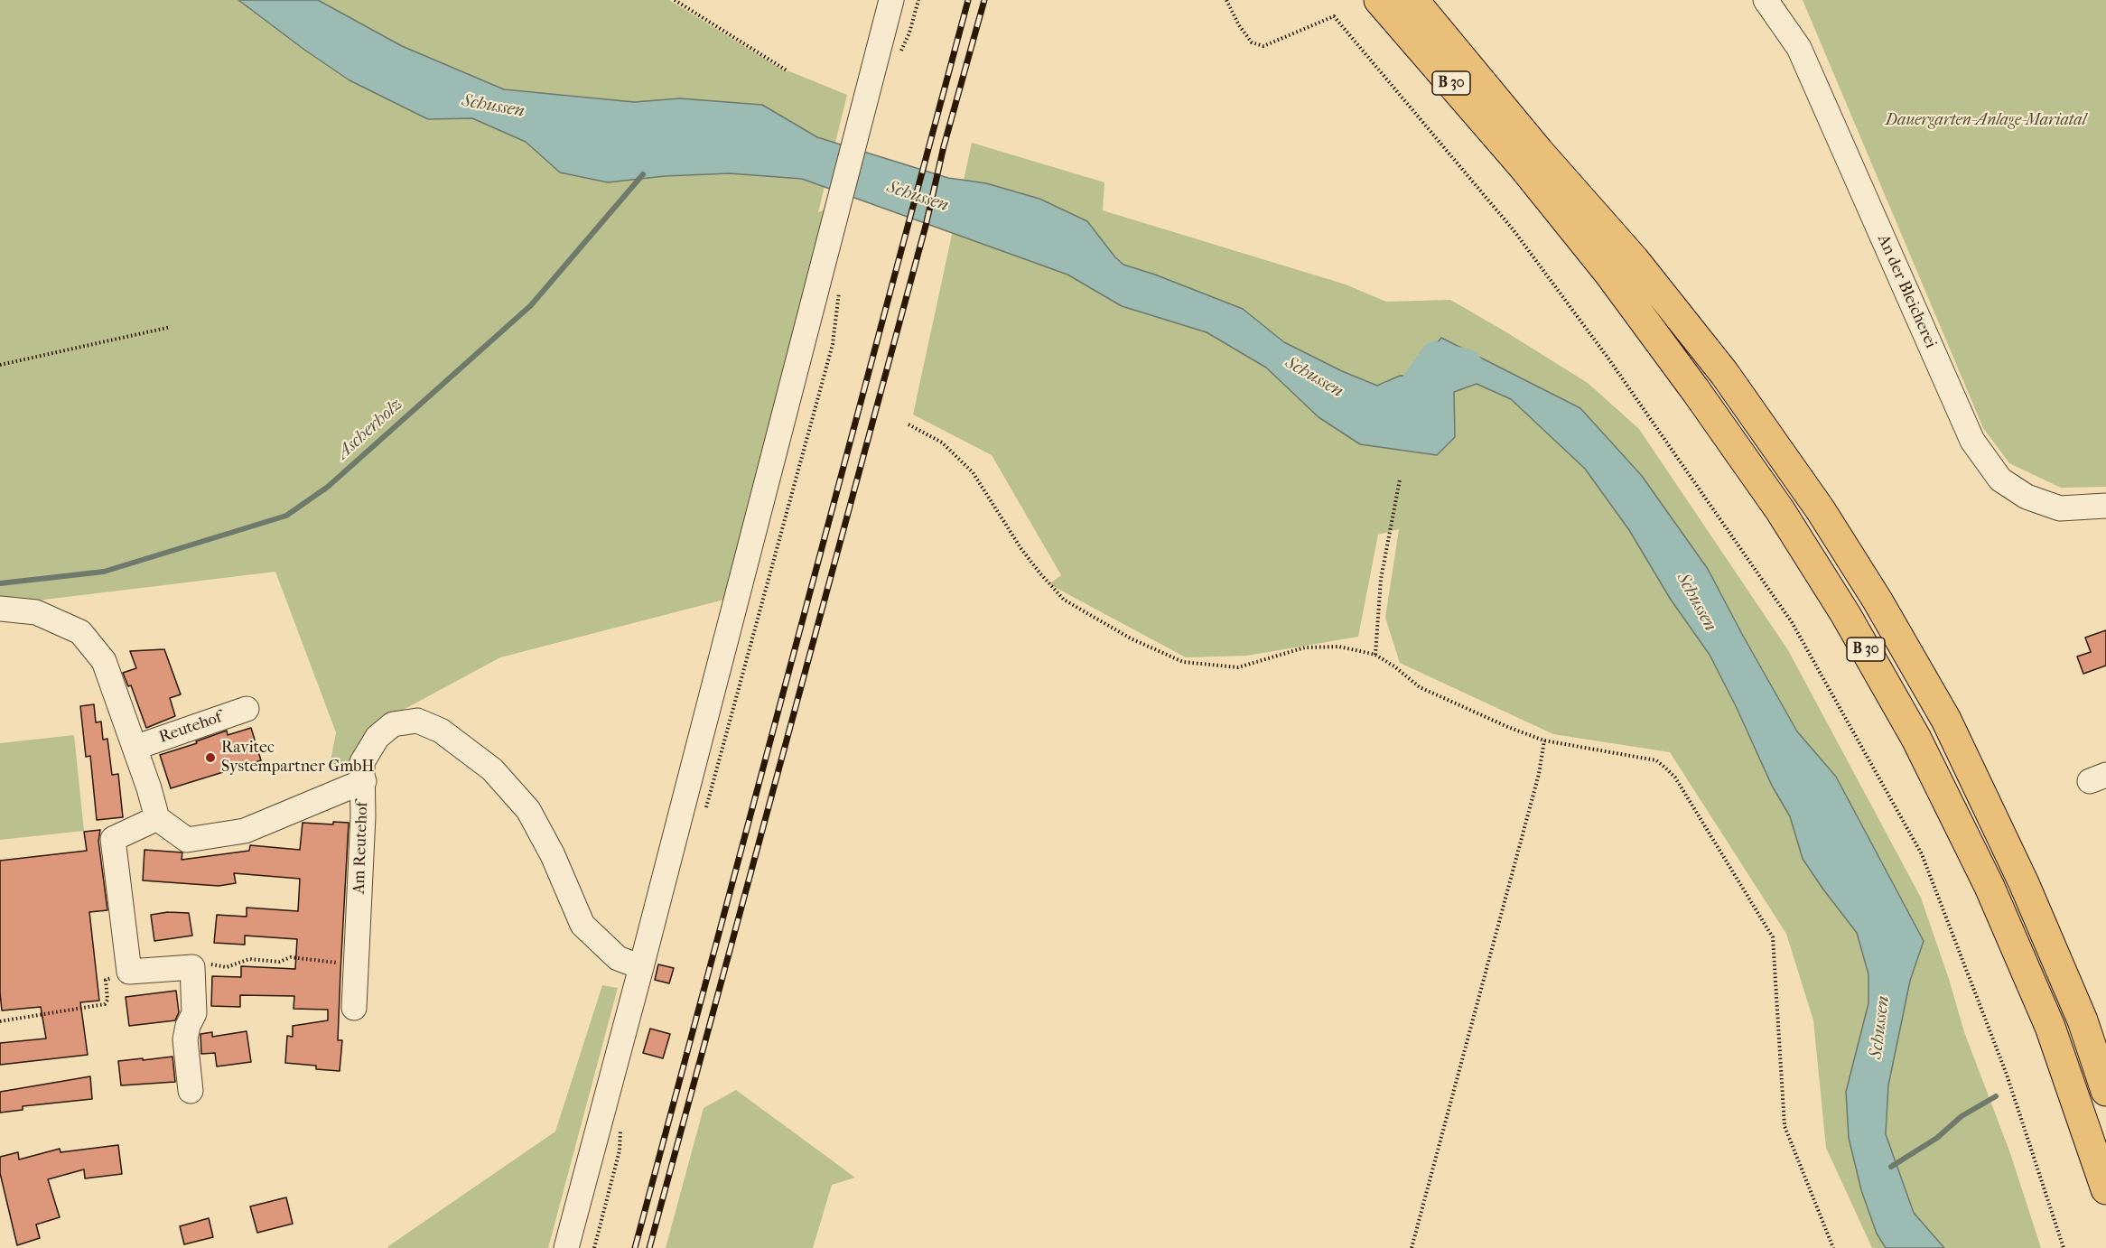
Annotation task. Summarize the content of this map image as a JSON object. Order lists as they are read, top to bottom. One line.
{"streets":{"highway":["B 30"],"street":["An der Bleicherei","Reutehof","Am Reutehof"]},"water":["Schussen","Ascherholz"],"parks":["Dauergarten-Anlage-Mariatal"],"places":["Ravitec Systempartner GmbH"]}
